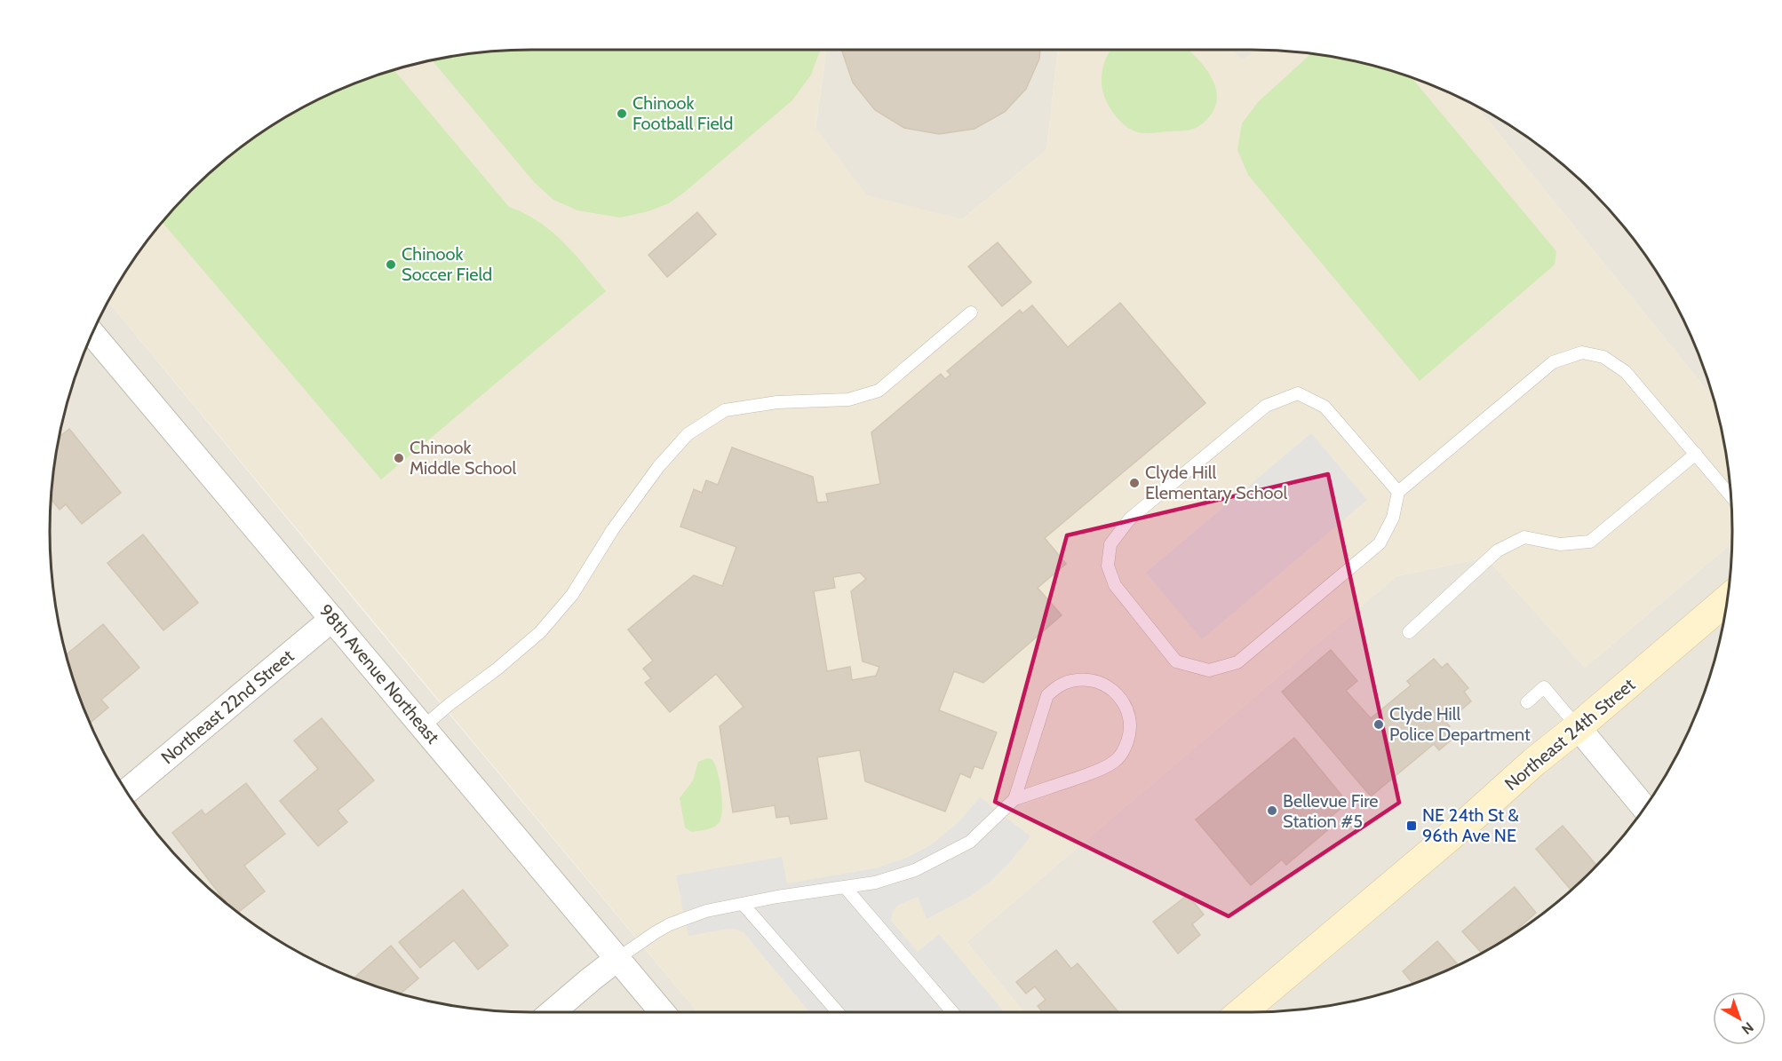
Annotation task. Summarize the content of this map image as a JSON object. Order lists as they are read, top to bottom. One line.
{"streets":{"main road":["Northeast 24th Street"],"street":["98th Avenue Northeast","Northeast 22nd Street"]},"crossings":[["98th Avenue Northeast","Northeast 22nd Street"]],"places":{"other":["Chinook Football Field","Chinook Soccer Field","Chinook Middle School","Clyde Hill Elementary School","Clyde Hill Police Department","Bellevue Fire Station #5"],"transit":["NE 24th St & 96th Ave NE"]},"north":"bottom right"}
